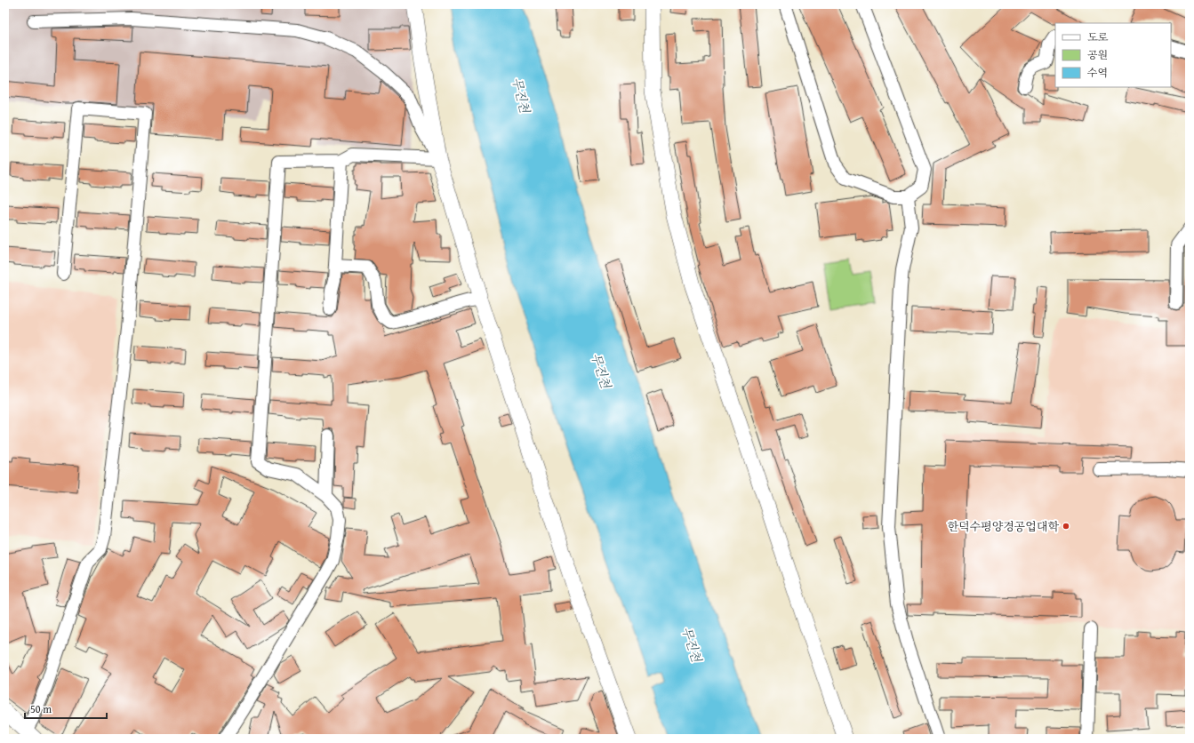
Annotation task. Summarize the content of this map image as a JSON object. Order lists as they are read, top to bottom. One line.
{"water":["무진천"],"places":["한덕수평양경공업대학"],"legend":["도로","공원","수역"],"scale_bar":"50 m"}
